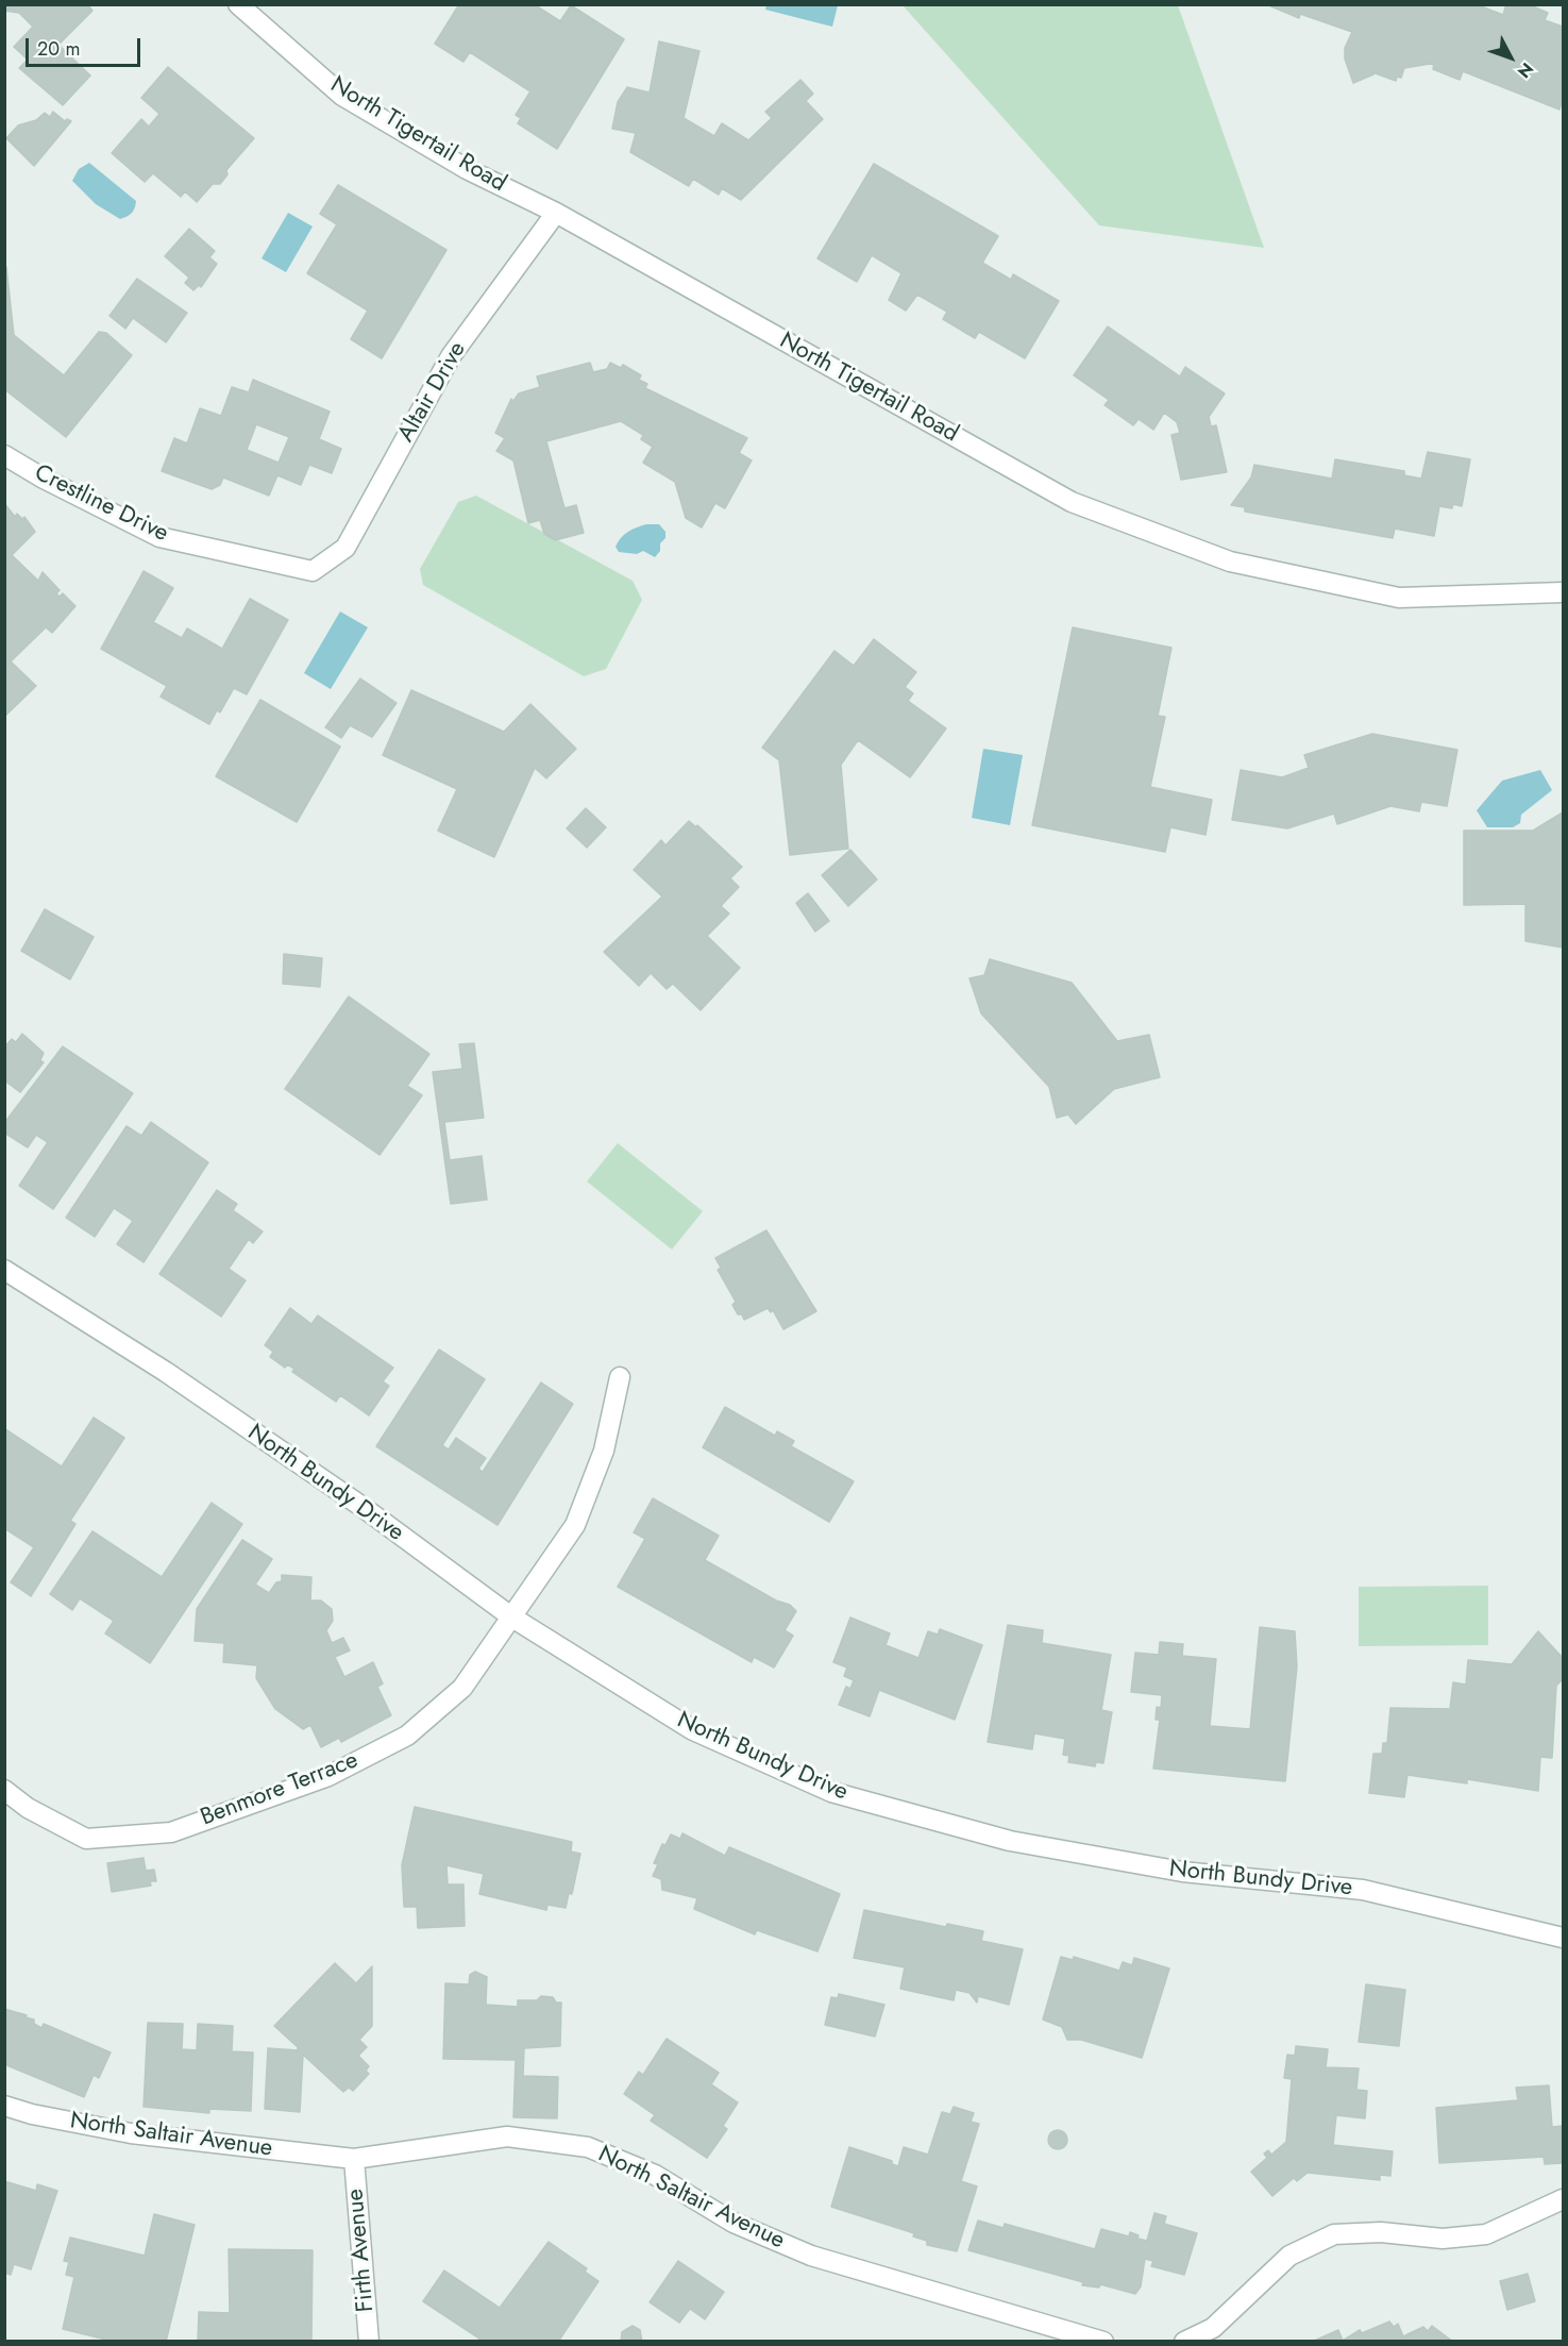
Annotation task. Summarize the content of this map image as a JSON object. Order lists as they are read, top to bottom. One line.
{"streets":{"street":["North Tigertail Road","Altair Drive","Crestline Drive","North Bundy Drive","Benmore Terrace","North Saltair Avenue","Firth Avenue"]},"crossings":[["North Tigertail Road","Altair Drive"],["Altair Drive","Crestline Drive"],["North Bundy Drive","Benmore Terrace"],["North Saltair Avenue","Firth Avenue"]],"scale_bar":"20 m","north":"bottom right"}
